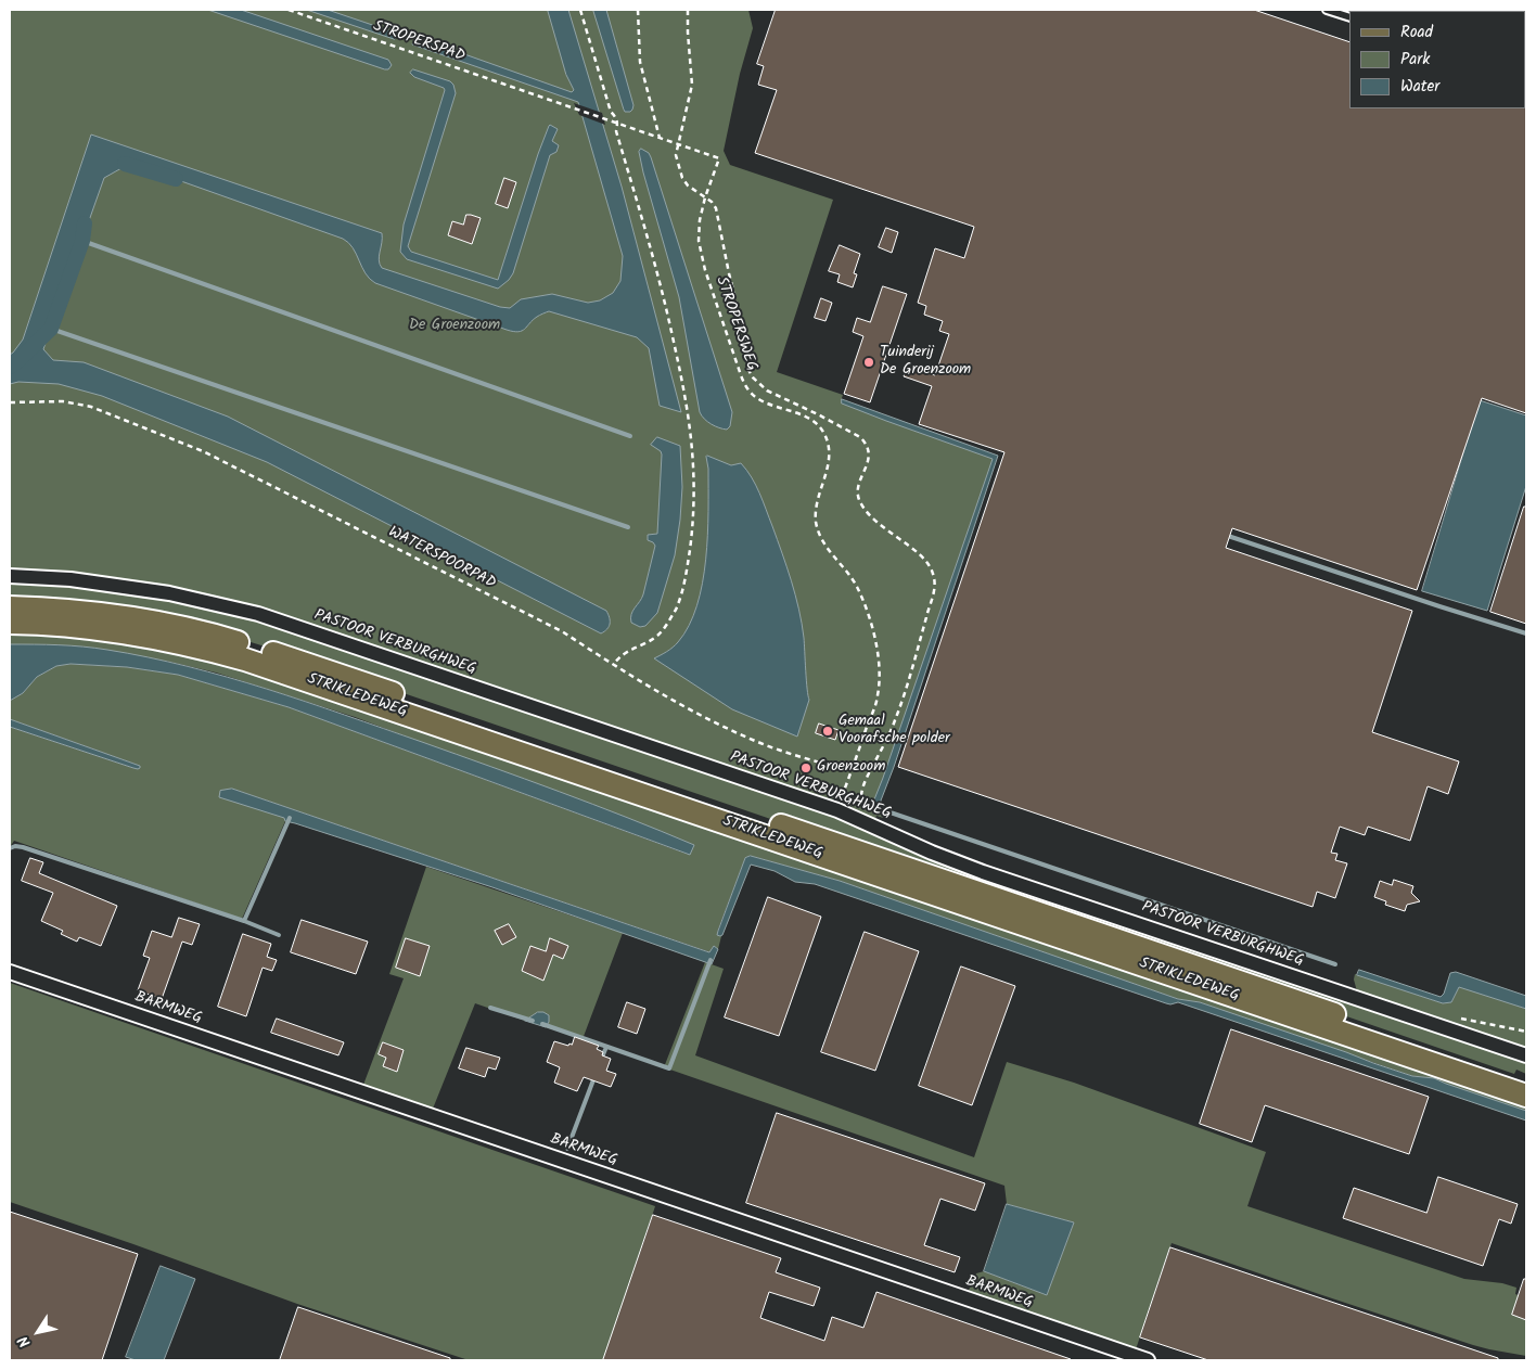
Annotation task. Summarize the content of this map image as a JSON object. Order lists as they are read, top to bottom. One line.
{"streets":{"main road":["STRIKLEDEWEG"],"street":["PASTOOR VERBURGHWEG","BARMWEG"],"path":["STROPERSPAD","STROPERSWEG","WATERSPOORPAD"]},"crossings":[["STROPERSPAD","STROPERSWEG"],["STROPERSWEG","WATERSPOORPAD"],["STROPERSWEG","PASTOOR VERBURGHWEG"]],"parks":["De Groenzoom"],"places":["Tuinderij De Groenzoom","Gemaal Voorafsche polder","Groenzoom"],"legend":["Road","Park","Water"],"north":"bottom left"}
